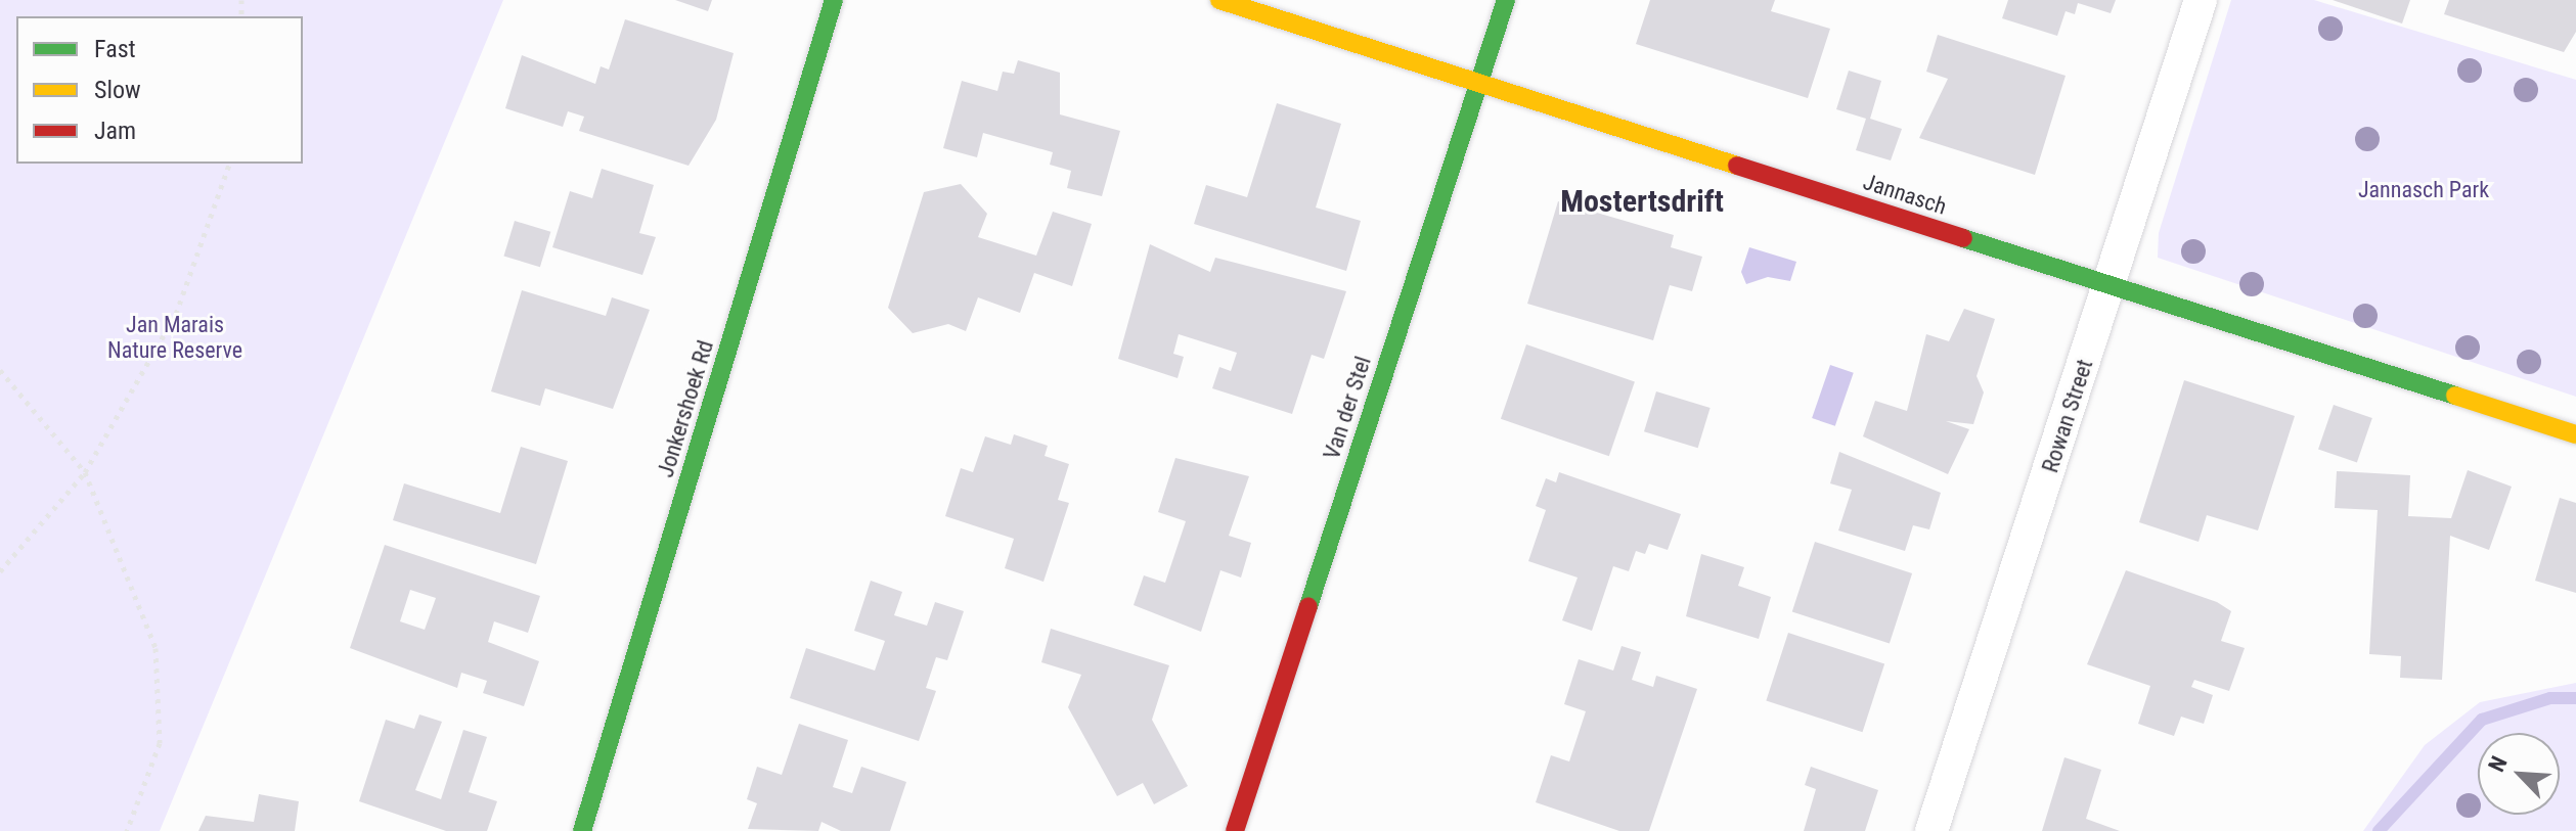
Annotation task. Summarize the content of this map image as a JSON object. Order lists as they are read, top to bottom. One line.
{"streets":{"street":["Jannasch","Van der Stel","Jonkershoek Rd","Rowan Street"]},"crossings":[["Jannasch","Van der Stel"],["Jannasch","Rowan Street"]],"districts":["Mostertsdrift"],"parks":["Jannasch Park","Jan Marais Nature Reserve"],"legend":["Fast","Slow","Jam"],"north":"top left"}
